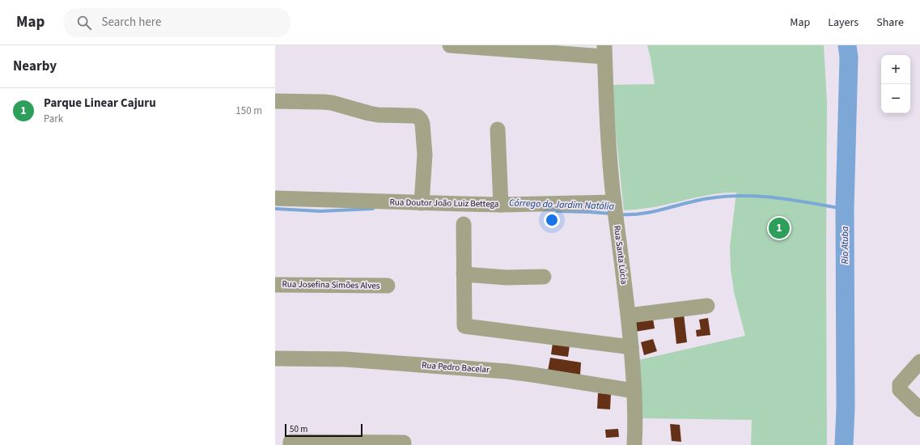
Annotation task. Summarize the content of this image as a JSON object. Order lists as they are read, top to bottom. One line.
{"streets":{"street":["Rua Doutor João Luiz Bettega","Rua Santa Lúcia","Rua Josefina Simões Alves","Rua Pedro Bacelar"]},"crossings":[["Rua Doutor João Luiz Bettega","Rua Santa Lúcia"],["Rua Santa Lúcia","Rua Pedro Bacelar"]],"water":["Córrego do Jardim Natália","Rio Atuba"],"scale_bar":"50 m","page":{"header":"Map","search":"Search here","nav":["Map","Layers","Share"],"heading":"Nearby","map_buttons":["+","−"],"list":[{"mark":"1","name":"Parque Linear Cajuru","note":"Park","value":"150 m"}],"pins":"1","scale":"50 m"}}
